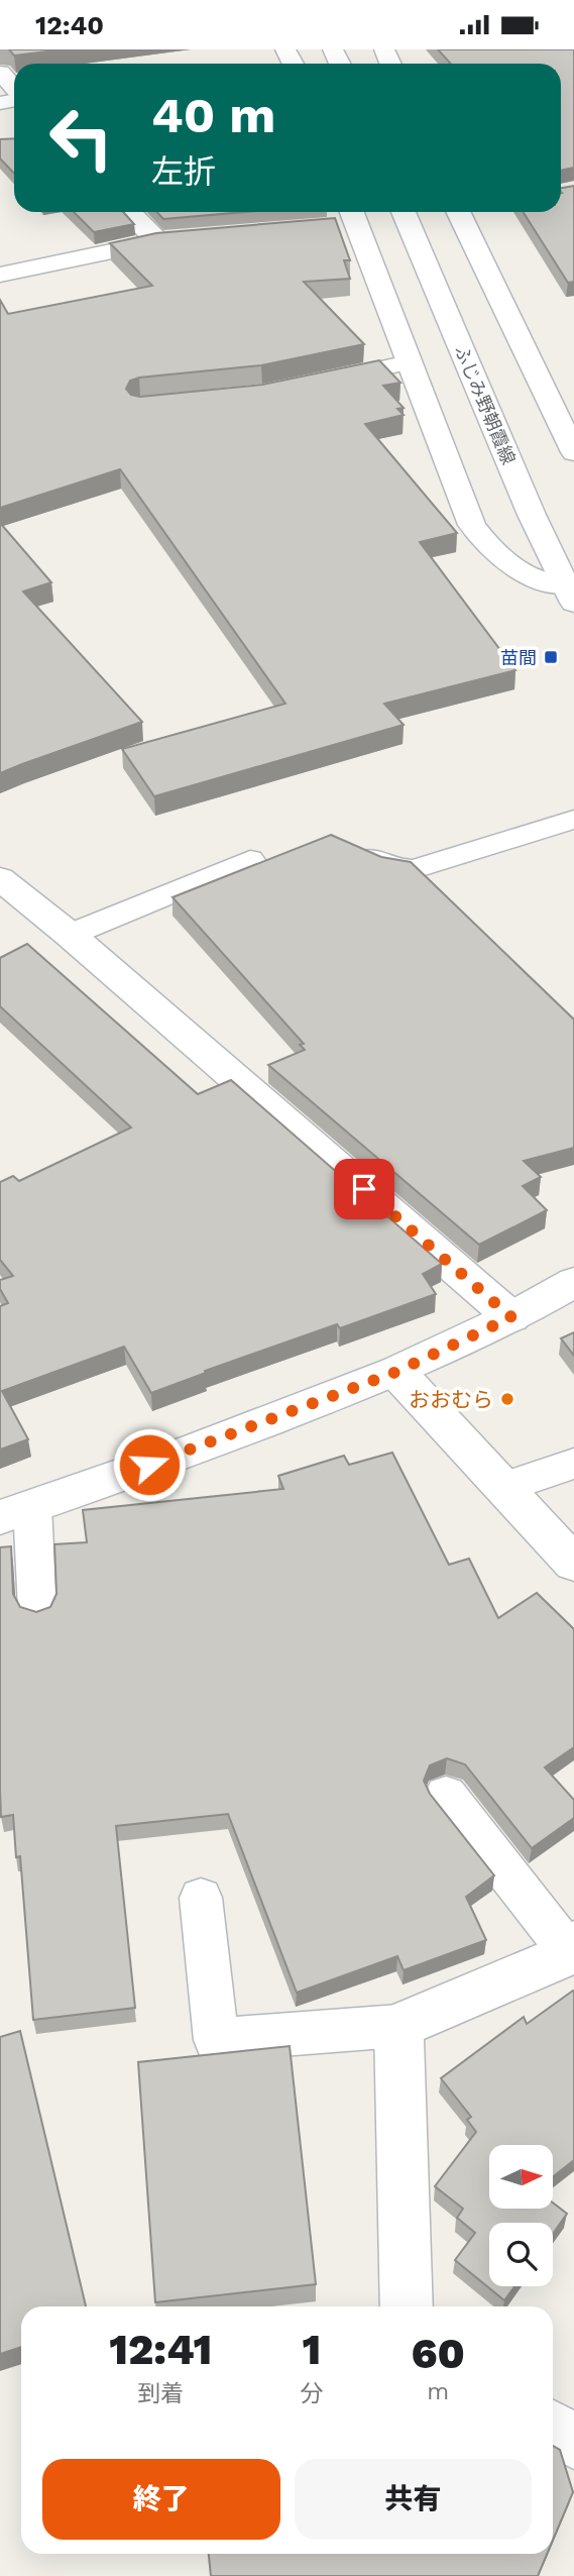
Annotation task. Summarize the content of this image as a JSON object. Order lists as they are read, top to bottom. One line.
{"streets":{"street":["ふじみ野朝霞線"]},"places":{"transit":["苗間"],"other":["おおむら"]},"north":"right","page":{"status":"12:40","turn":["40 m","左折"],"eta":["12:41","到着","1","分","60","m"],"buttons":["終了","共有"]}}
